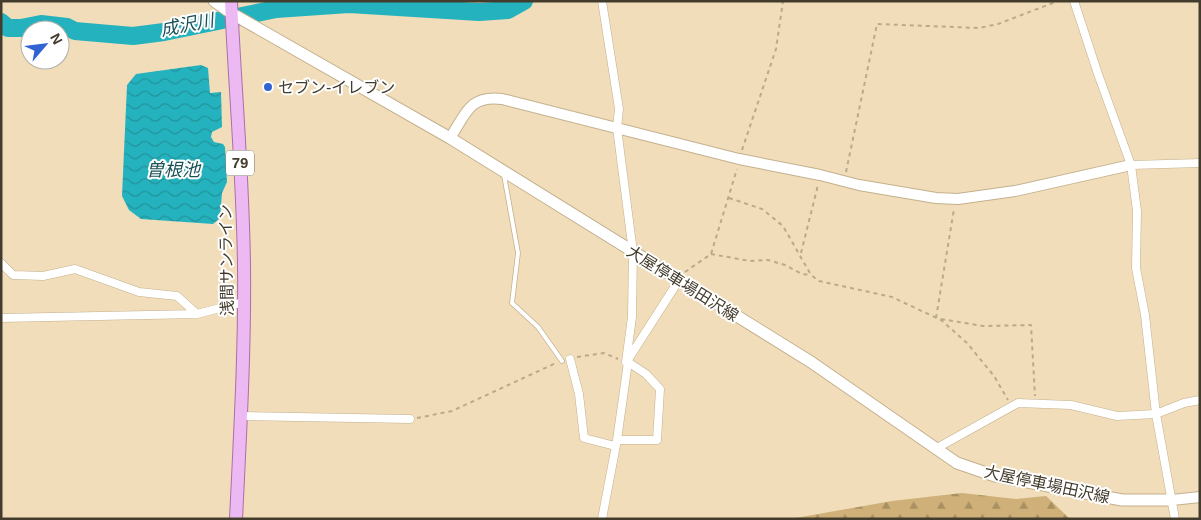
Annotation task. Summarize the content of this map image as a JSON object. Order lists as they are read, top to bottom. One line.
{"streets":{"main road":["79","浅間サンライン","大屋停車場田沢線"]},"crossings":[["浅間サンライン","大屋停車場田沢線"]],"water":["成沢川","曽根池"],"places":["セブン-イレブン"],"north":"top right"}
